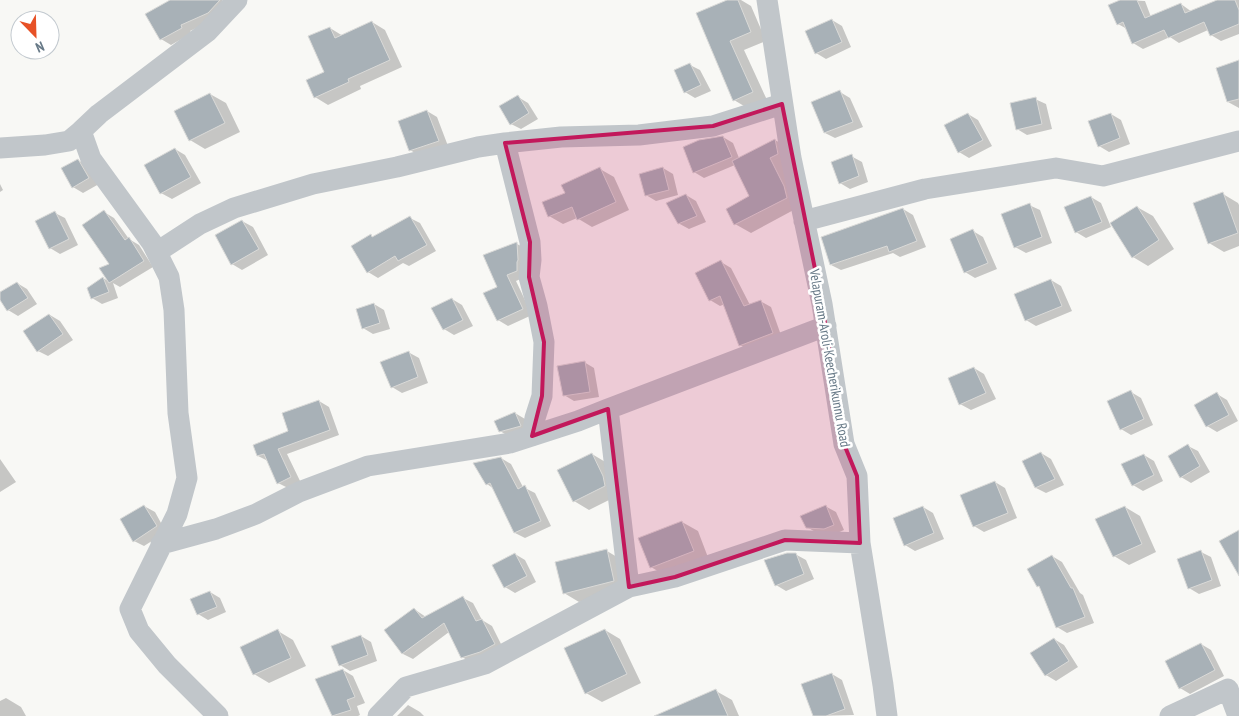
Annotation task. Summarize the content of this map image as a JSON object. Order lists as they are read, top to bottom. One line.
{"streets":{"street":["Velapuram-Aroli-Keecherikunnu Road"]},"north":"bottom right"}
